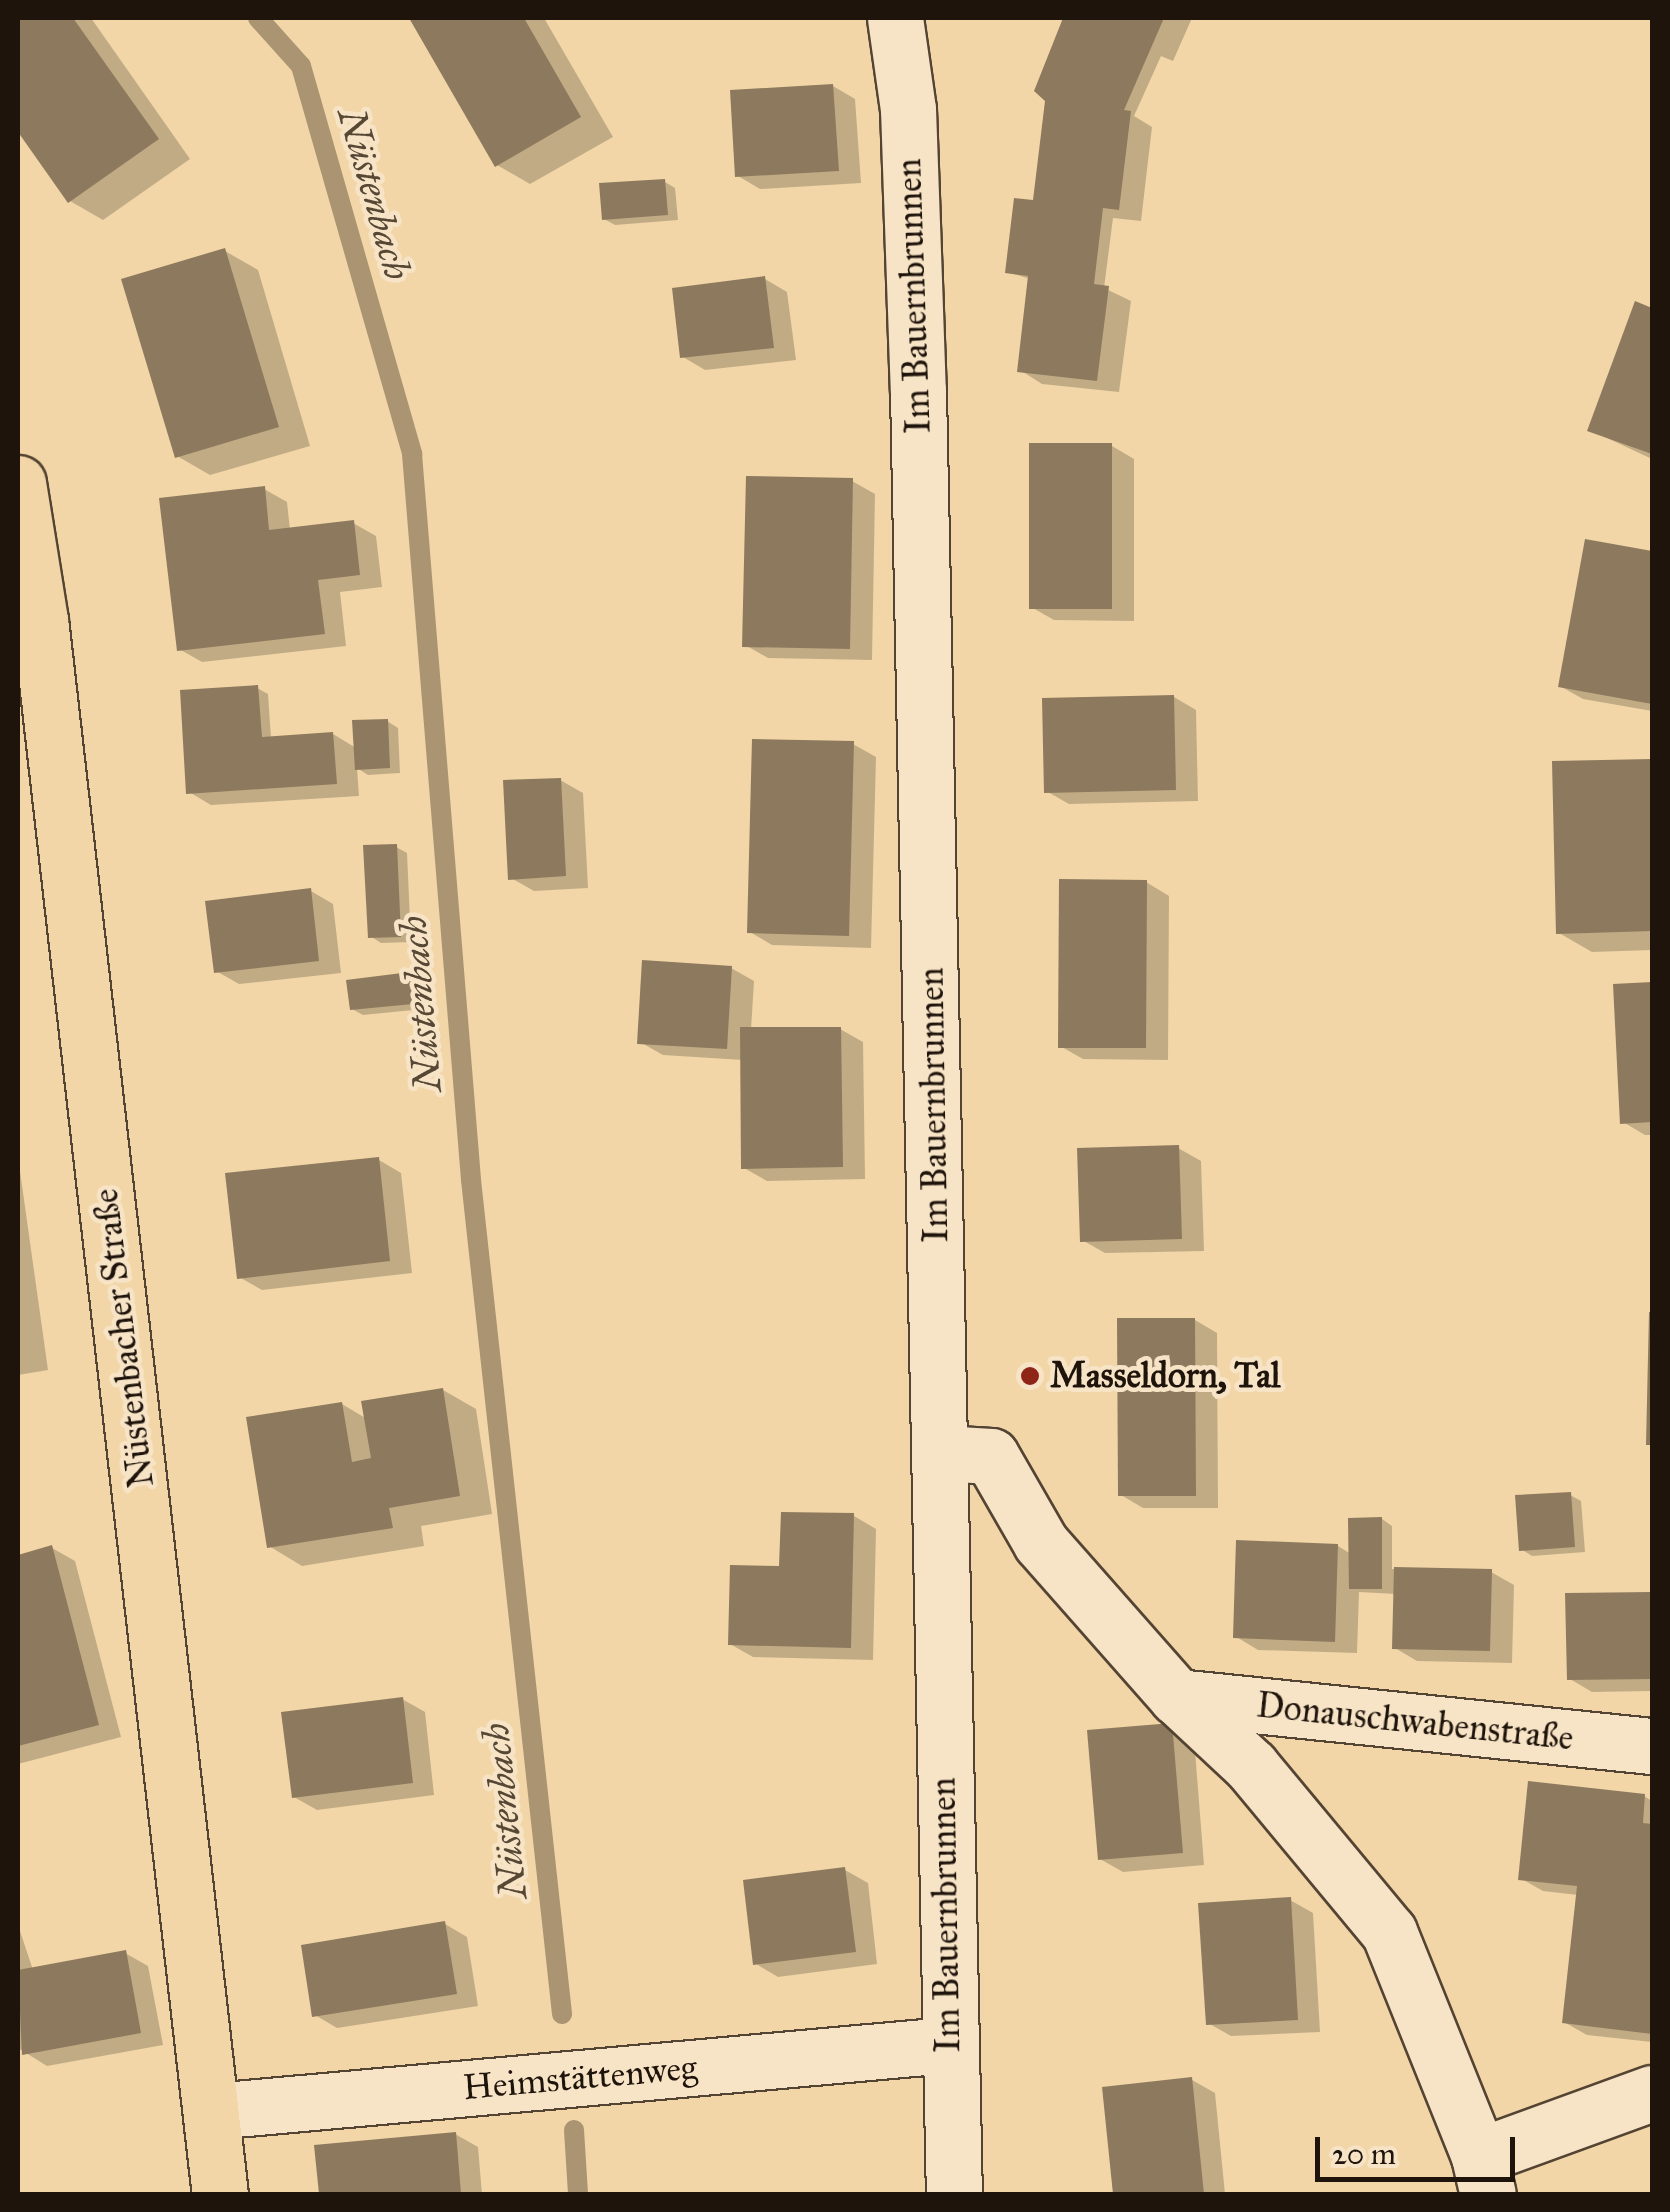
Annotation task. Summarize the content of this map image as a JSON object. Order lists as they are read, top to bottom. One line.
{"streets":{"main road":["Nüstenbacher Straße"],"street":["Im Bauernbrunnen","Donauschwabenstraße","Heimstättenweg"]},"crossings":[["Im Bauernbrunnen","Donauschwabenstraße"],["Im Bauernbrunnen","Heimstättenweg"],["Nüstenbacher Straße","Heimstättenweg"]],"water":["Nüstenbach"],"places":["Masseldorn, Tal"],"scale_bar":"20 m"}
